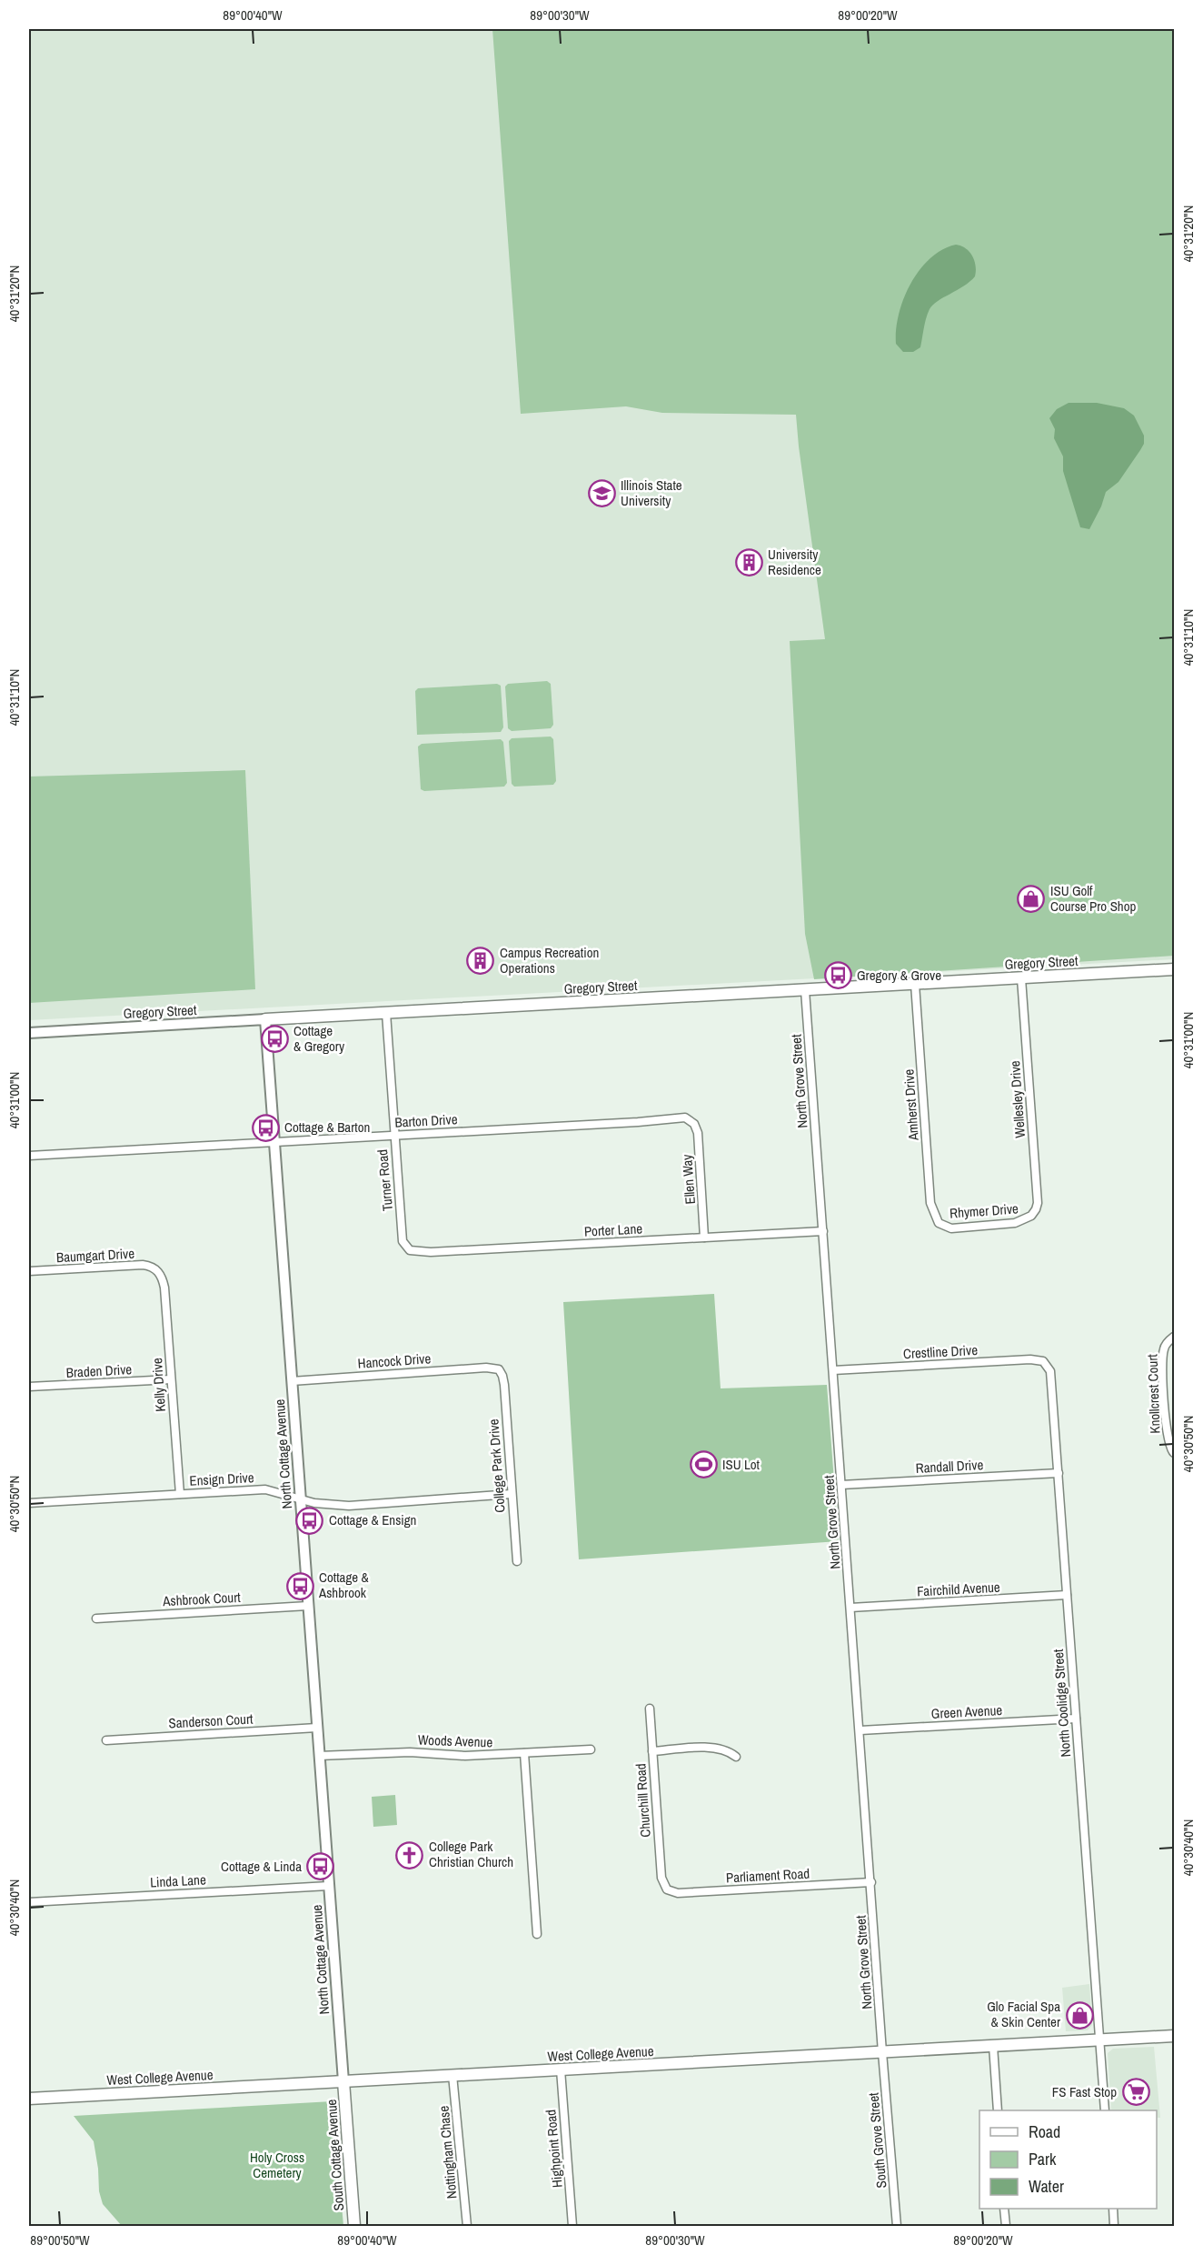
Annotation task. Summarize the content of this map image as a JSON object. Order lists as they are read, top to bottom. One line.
{"streets":{"main road":["Gregory Street","West College Avenue","South Cottage Avenue"],"street":["North Grove Street","Wellesley Drive","Amherst Drive","Barton Drive","Ellen Way","Turner Road","Rhymer Drive","Porter Lane","Baumgart Drive","Crestline Drive","Hancock Drive","Braden Drive","Kelly Drive","Knollcrest Court","North Cottage Avenue","College Park Drive","Randall Drive","Ensign Drive","Fairchild Avenue","Ashbrook Court","North Coolidge Street","Green Avenue","Sanderson Court","Woods Avenue","Churchill Road","Parliament Road","Linda Lane","South Grove Street","Highpoint Road","Nottingham Chase"]},"crossings":[["Gregory Street","North Grove Street"],["Gregory Street","Wellesley Drive"],["Gregory Street","Amherst Drive"],["Gregory Street","Turner Road"],["Gregory Street","North Cottage Avenue"],["North Grove Street","Porter Lane"],["North Grove Street","Crestline Drive"],["North Grove Street","Randall Drive"],["North Grove Street","Fairchild Avenue"],["North Grove Street","Green Avenue"],["North Grove Street","Parliament Road"],["North Grove Street","West College Avenue"],["North Grove Street","South Grove Street"],["Wellesley Drive","Rhymer Drive"],["Amherst Drive","Rhymer Drive"],["Barton Drive","Ellen Way"],["Barton Drive","Turner Road"],["Barton Drive","North Cottage Avenue"],["Ellen Way","Porter Lane"],["Turner Road","Porter Lane"],["Baumgart Drive","Kelly Drive"],["Crestline Drive","North Coolidge Street"],["Hancock Drive","North Cottage Avenue"],["Hancock Drive","College Park Drive"],["Braden Drive","Kelly Drive"],["Kelly Drive","Ensign Drive"],["North Cottage Avenue","Ensign Drive"],["North Cottage Avenue","Ashbrook Court"],["North Cottage Avenue","Sanderson Court"],["North Cottage Avenue","Woods Avenue"],["North Cottage Avenue","Linda Lane"],["North Cottage Avenue","West College Avenue"],["North Cottage Avenue","South Cottage Avenue"],["College Park Drive","Ensign Drive"],["Randall Drive","North Coolidge Street"],["Fairchild Avenue","North Coolidge Street"],["North Coolidge Street","Green Avenue"],["North Coolidge Street","West College Avenue"],["Churchill Road","Parliament Road"],["West College Avenue","South Grove Street"],["West College Avenue","Highpoint Road"],["West College Avenue","Nottingham Chase"],["West College Avenue","South Cottage Avenue"]],"parks":["Holy Cross Cemetery"],"places":{"school or university":["Illinois State University"],"building":["University Residence","Campus Recreation Operations"],"shop":["ISU Golf Course Pro Shop","Glo Facial Spa & Skin Center"],"bus stop":["Gregory & Grove","Cottage & Gregory","Cottage & Barton","Cottage & Ensign","Cottage & Ashbrook","Cottage & Linda"],"sports":["ISU Lot"],"church":["College Park Christian Church"],"supermarket":["FS Fast Stop"]},"legend":["Road","Park","Water"],"coordinates":["89°00'40\"W","89°00'30\"W","89°00'20\"W","40°31'20\"N","40°31'10\"N","40°31'00\"N","40°30'50\"N","40°30'40\"N","89°00'50\"W"]}
